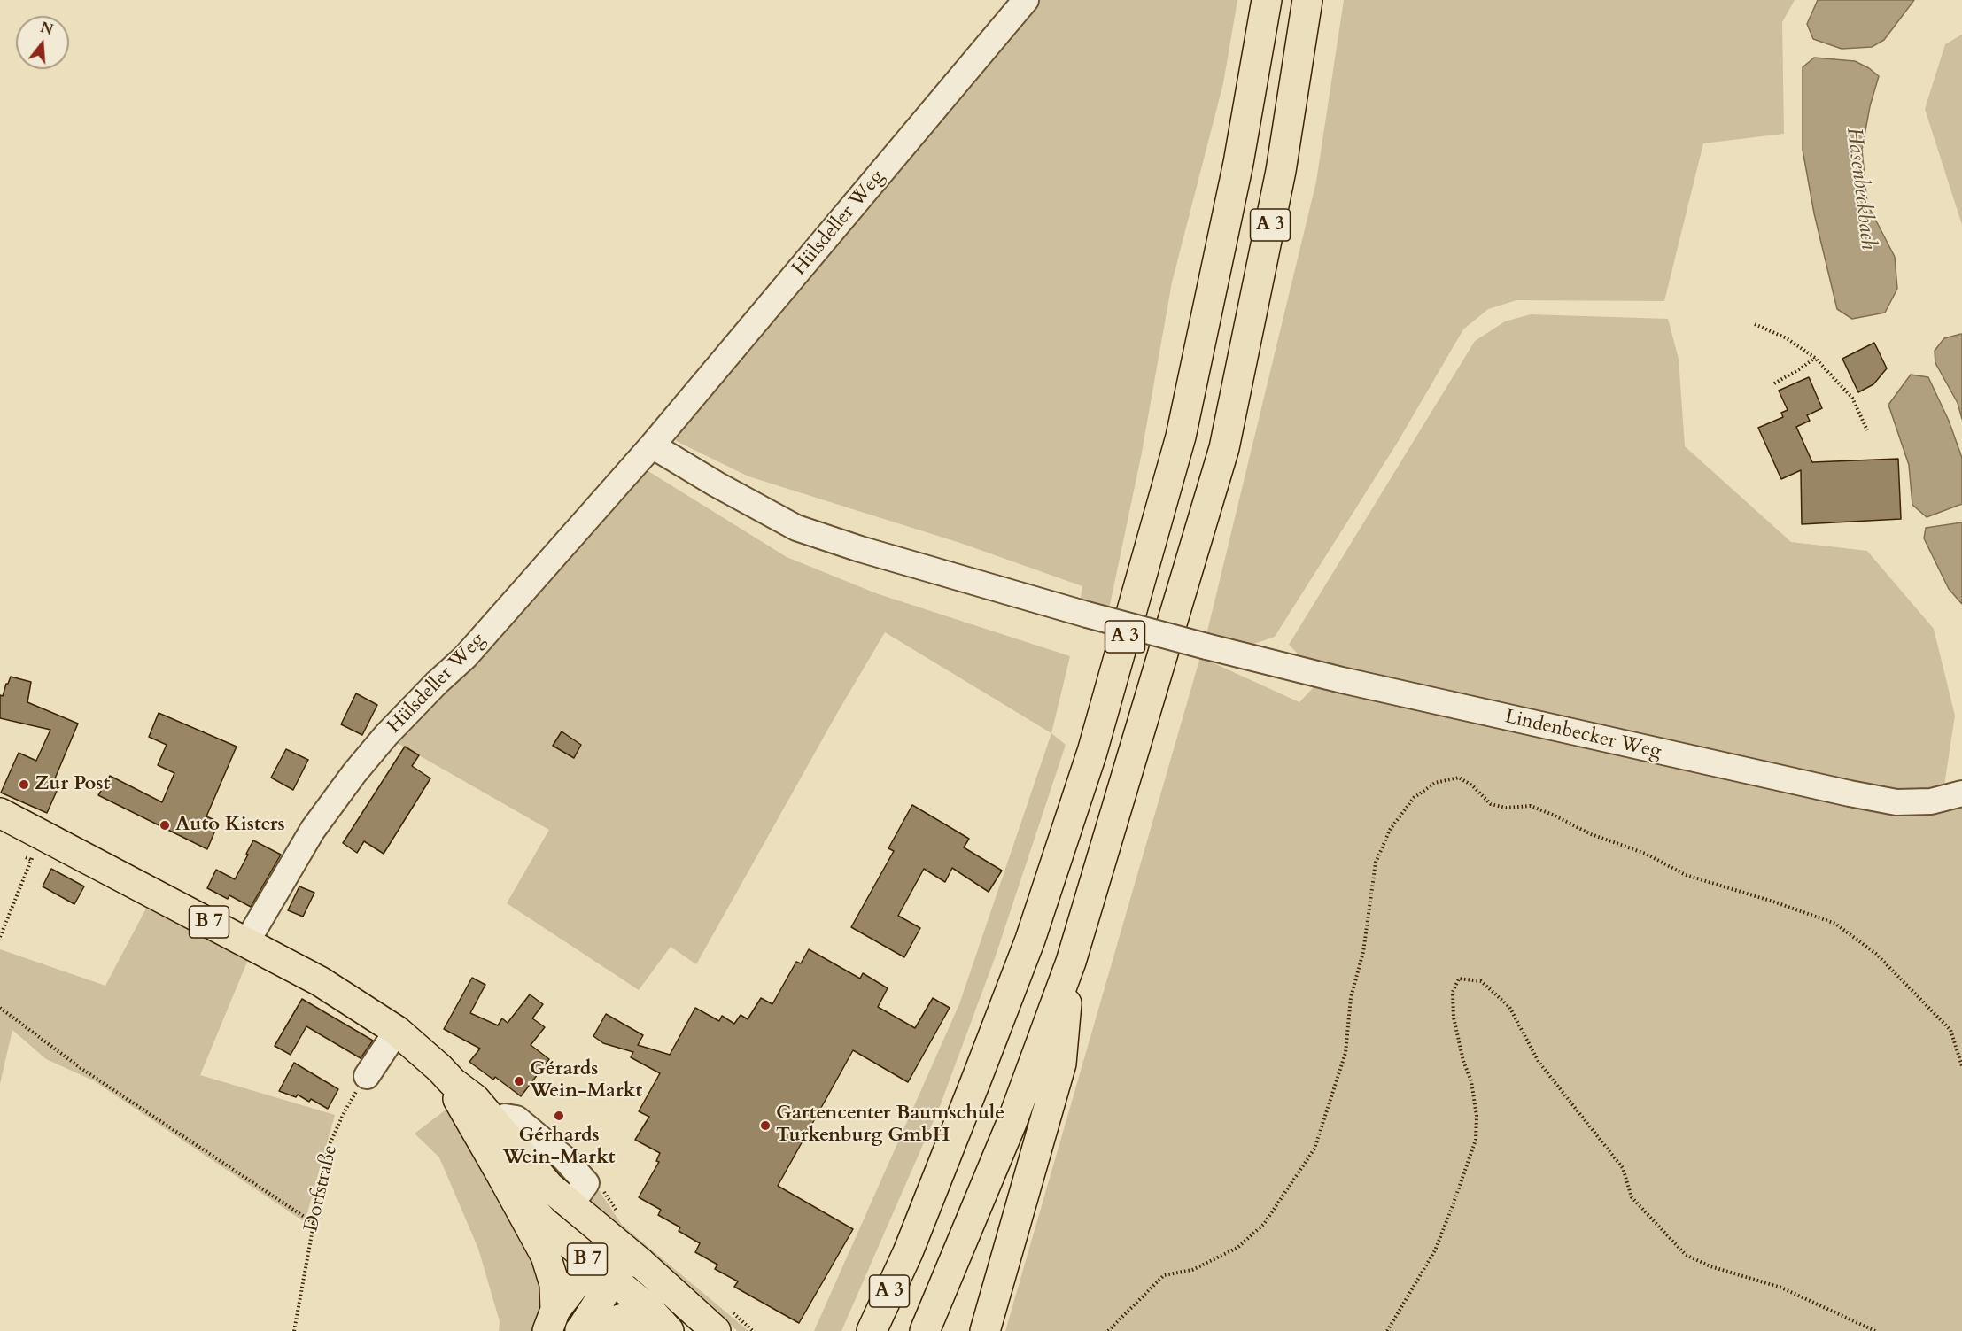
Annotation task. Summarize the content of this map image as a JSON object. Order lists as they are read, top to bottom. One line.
{"streets":{"main road":["A 3","B 7"],"street":["Hülsdeller Weg","Lindenbecker Weg"],"path":["Dorfstraße"]},"crossings":[["Hülsdeller Weg","Lindenbecker Weg"],["Hülsdeller Weg","B 7"]],"water":["Hasenbeckbach"],"places":["Zur Post","Auto Kisters","Gérards Wein-Markt","Gérhards Wein-Markt","Gartencenter Baumschule Turkenburg GmbH"],"north":"top"}
